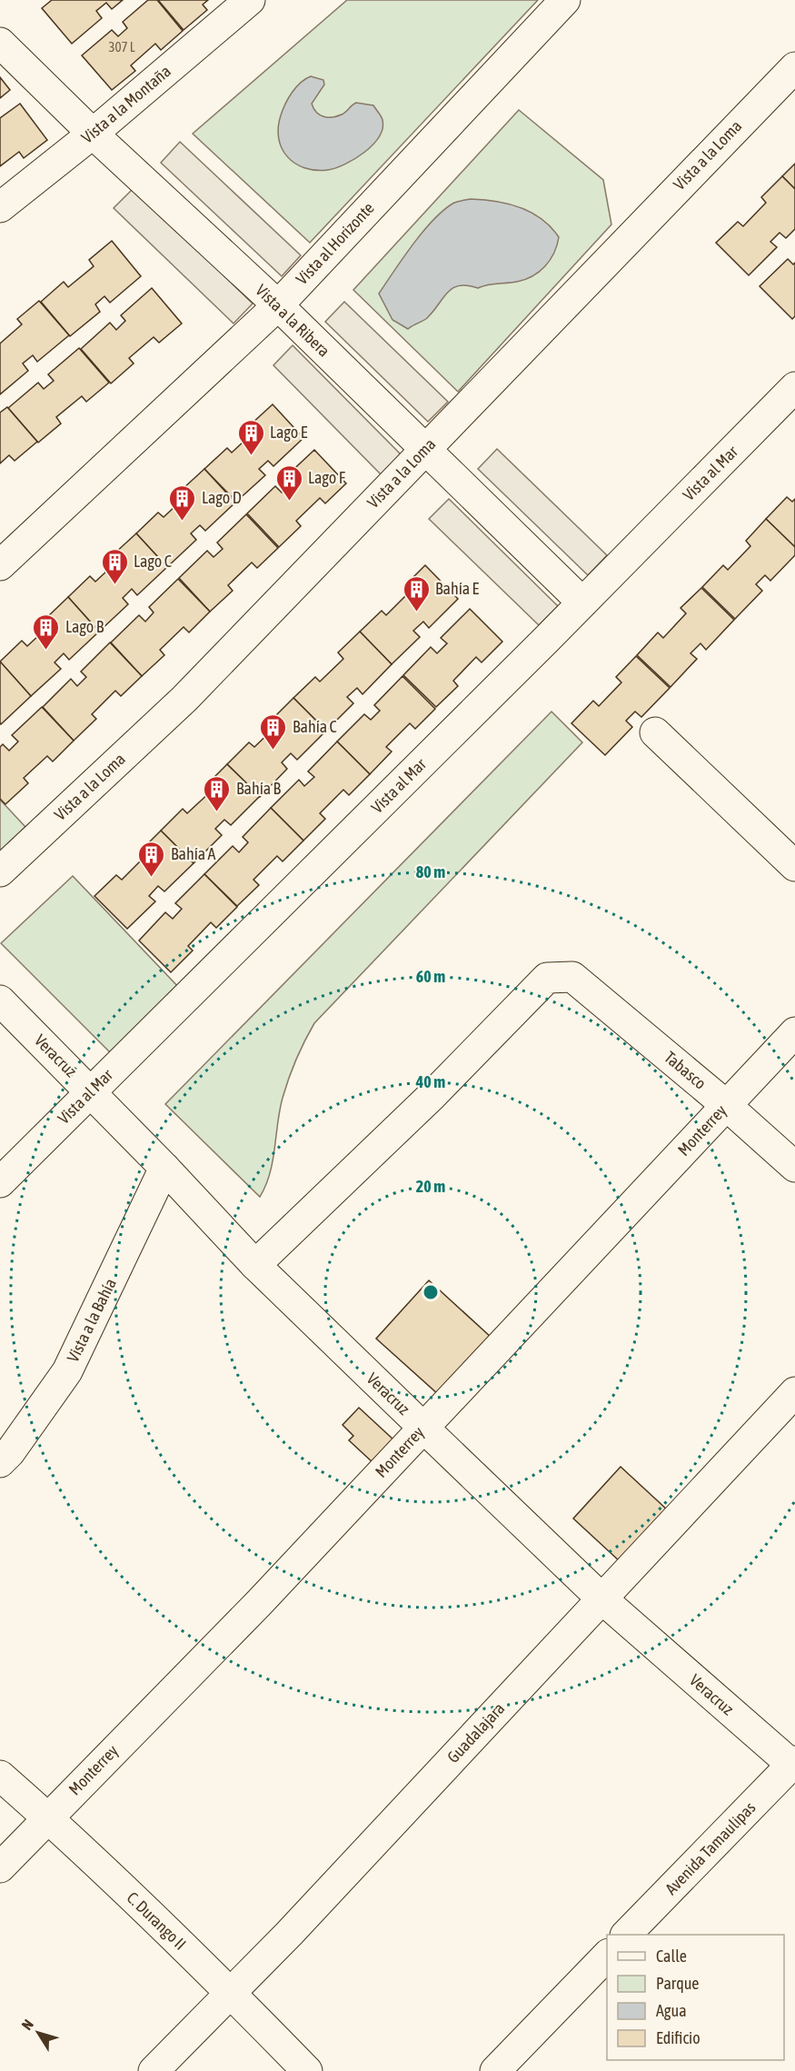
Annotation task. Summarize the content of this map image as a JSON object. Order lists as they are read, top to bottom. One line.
{"streets":{"street":["Vista a la Montaña","Vista a la Loma","Vista al Horizonte","Vista a la Ribera","Vista al Mar","Veracruz","Tabasco","Monterrey","Vista a la Bahía","Guadalajara","Avenida Tamaulipas","C. Durango II"]},"crossings":[["Vista a la Montaña","Vista a la Ribera"],["Vista a la Loma","Vista a la Ribera"],["Vista al Horizonte","Vista a la Ribera"],["Vista a la Ribera","Vista al Mar"],["Vista al Mar","Veracruz"],["Veracruz","Tabasco"],["Veracruz","Monterrey"],["Veracruz","Vista a la Bahía"],["Veracruz","Guadalajara"],["Veracruz","Avenida Tamaulipas"],["Tabasco","Monterrey"],["Monterrey","C. Durango II"],["Guadalajara","C. Durango II"]],"places":{"building":["Lago E","Lago F","Lago D","Lago C","Bahía E","Lago B","Bahía C","Bahía B","Bahía A"]},"house_numbers":["307 L"],"legend":["Calle","Parque","Agua","Edificio"],"north":"top left","rings":["80 m","60 m","40 m","20 m"]}
